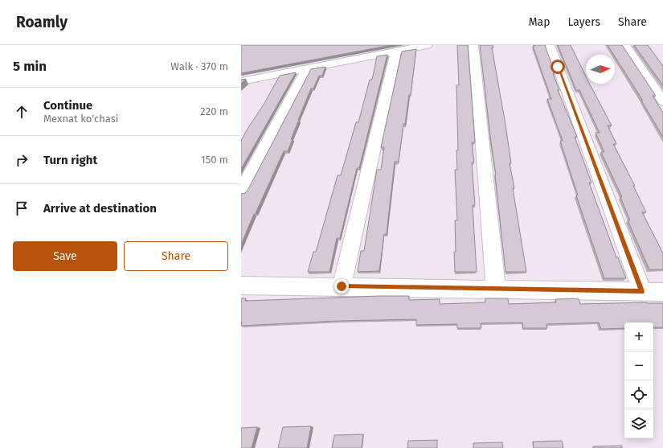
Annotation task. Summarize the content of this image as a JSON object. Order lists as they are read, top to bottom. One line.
{"north":"right","page":{"header":"Roamly","nav":["Map","Layers","Share"],"heading":["5 min","Walk · 370 m"],"list":[["Continue","Mexnat ko'chasi","220 m"],["Turn right","150 m"],"Arrive at destination"],"buttons":["Save","Share"],"map_buttons":["+","−"]}}
